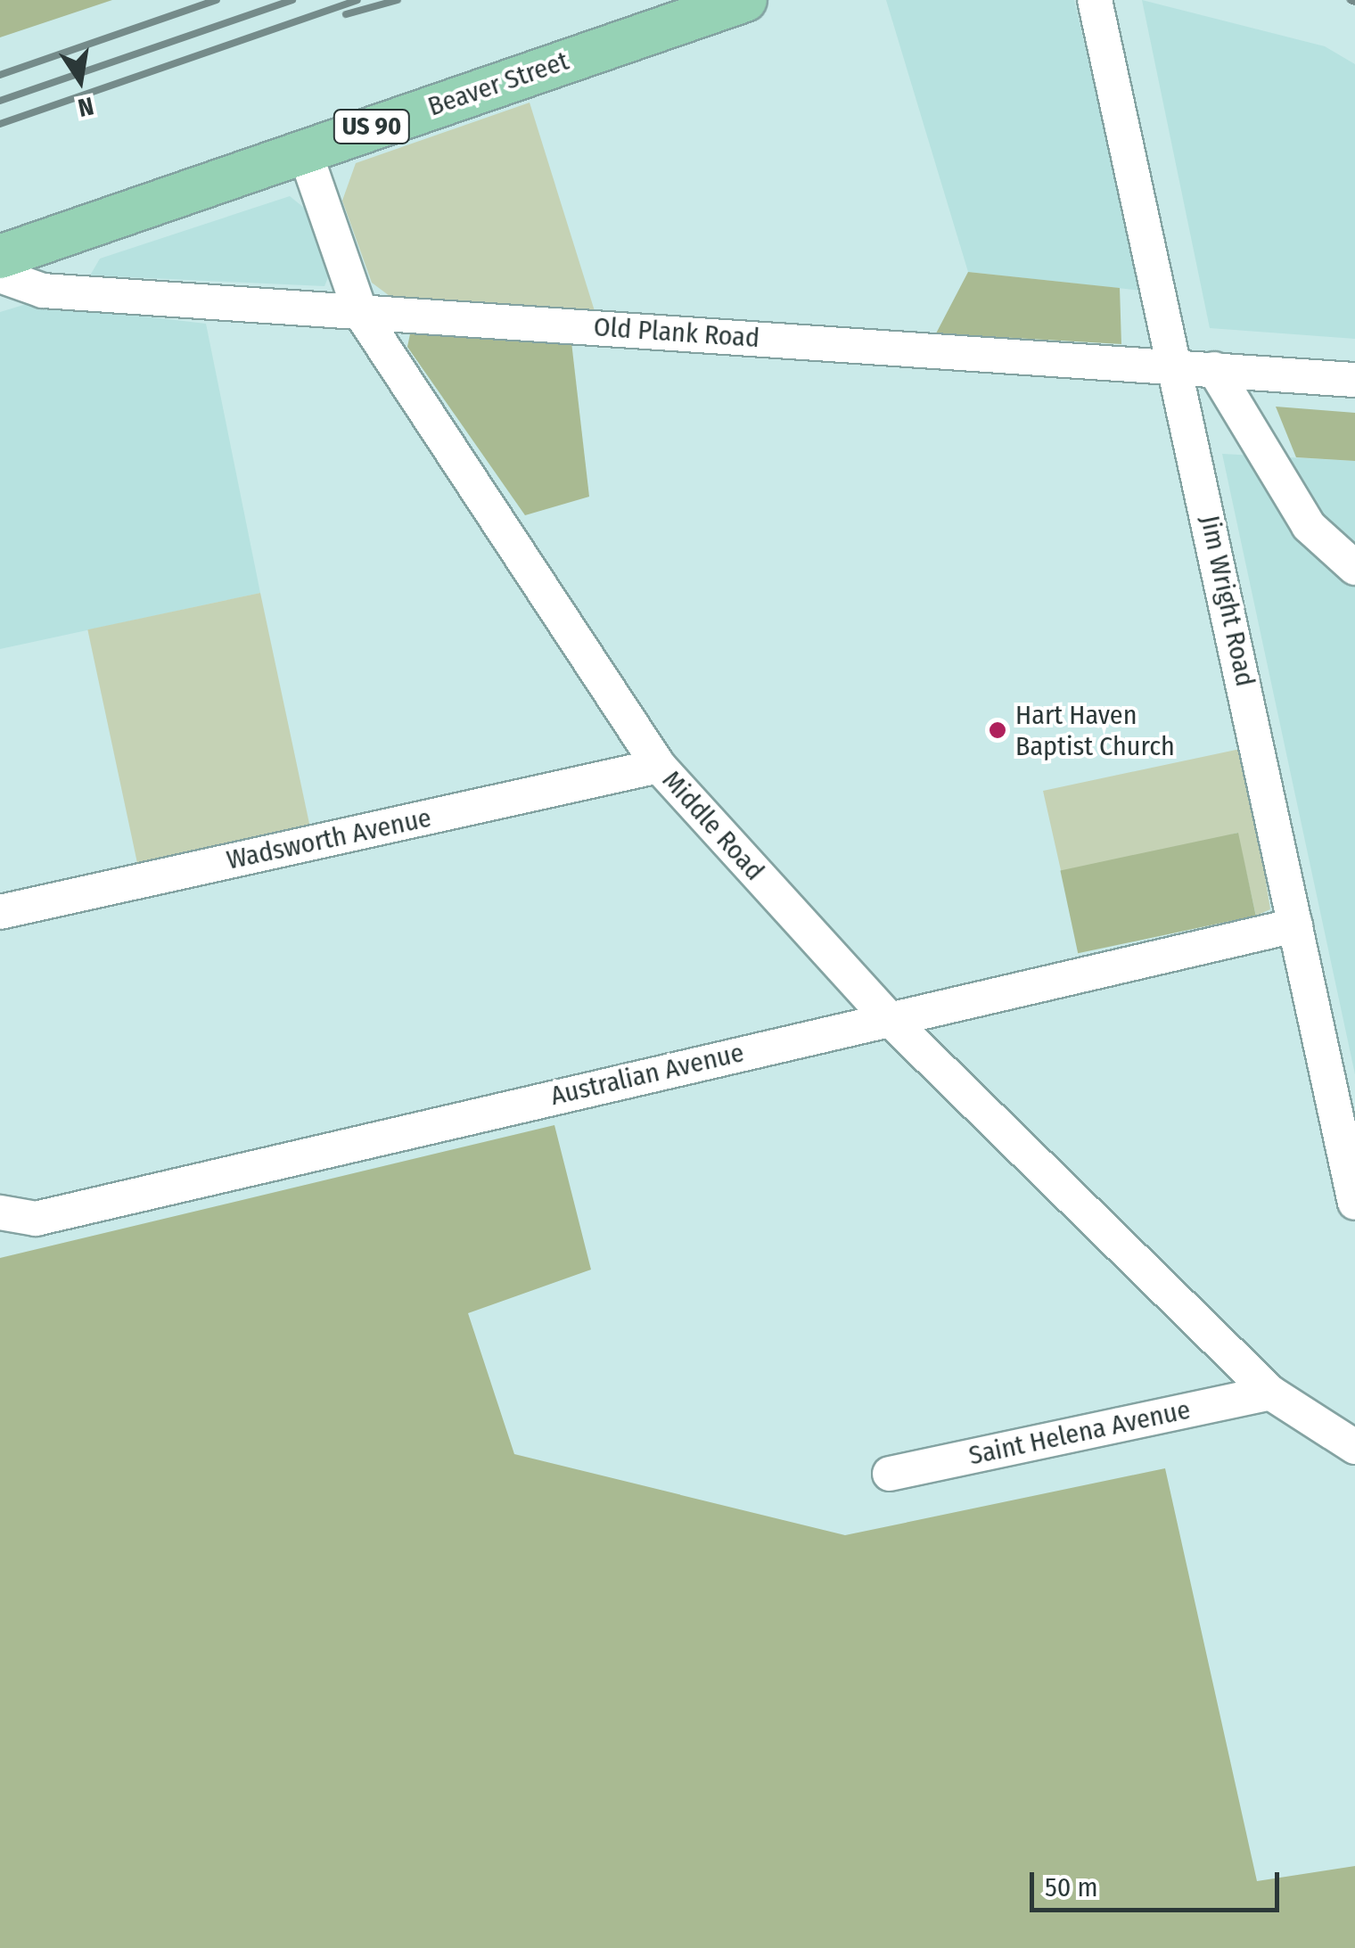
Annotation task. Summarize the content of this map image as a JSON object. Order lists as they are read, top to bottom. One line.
{"streets":{"main road":["Beaver Street","US 90"],"street":["Old Plank Road","Jim Wright Road","Middle Road","Wadsworth Avenue","Australian Avenue","Saint Helena Avenue"]},"crossings":[["Beaver Street","Middle Road"],["Old Plank Road","Jim Wright Road"],["Old Plank Road","Middle Road"],["Jim Wright Road","Australian Avenue"],["Middle Road","Wadsworth Avenue"],["Middle Road","Australian Avenue"],["Middle Road","Saint Helena Avenue"]],"places":["Hart Haven Baptist Church"],"scale_bar":"50 m","north":"bottom"}
